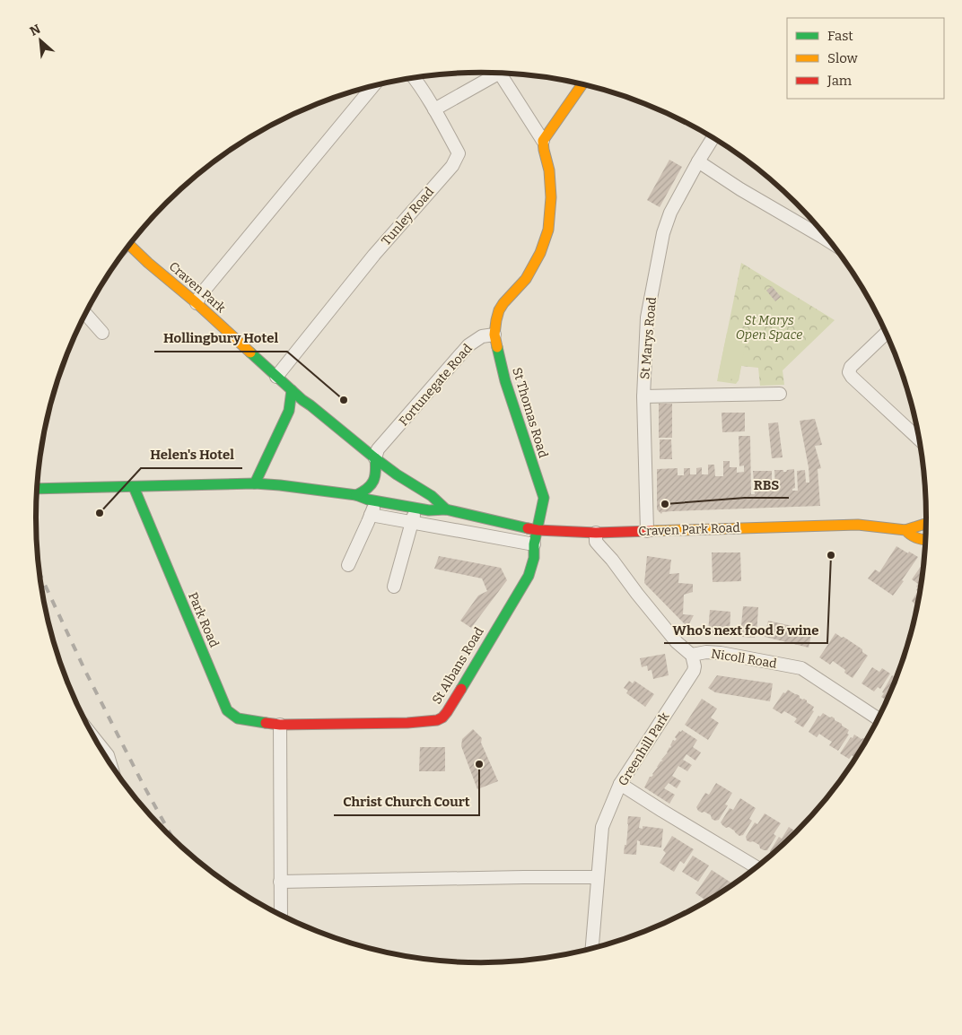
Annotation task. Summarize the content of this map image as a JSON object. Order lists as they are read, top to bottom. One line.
{"streets":{"main road":["Craven Park","St Thomas Road","Craven Park Road","Park Road","St Albans Road"],"street":["Tunley Road","St Marys Road","Fortunegate Road","Nicoll Road","Greenhill Park"]},"crossings":[["Tunley Road","Craven Park"],["Craven Park","Fortunegate Road"],["Craven Park","Craven Park Road"],["St Marys Road","Craven Park Road"],["Fortunegate Road","St Thomas Road"],["Fortunegate Road","Craven Park Road"],["St Thomas Road","St Albans Road"],["Craven Park Road","St Albans Road"],["Park Road","St Albans Road"],["Nicoll Road","Greenhill Park"]],"parks":["St Marys Open Space"],"places":["Hollingbury Hotel","RBS","Helen's Hotel","Who's next food & wine","Christ Church Court"],"legend":["Fast","Slow","Jam"],"north":"top left"}
